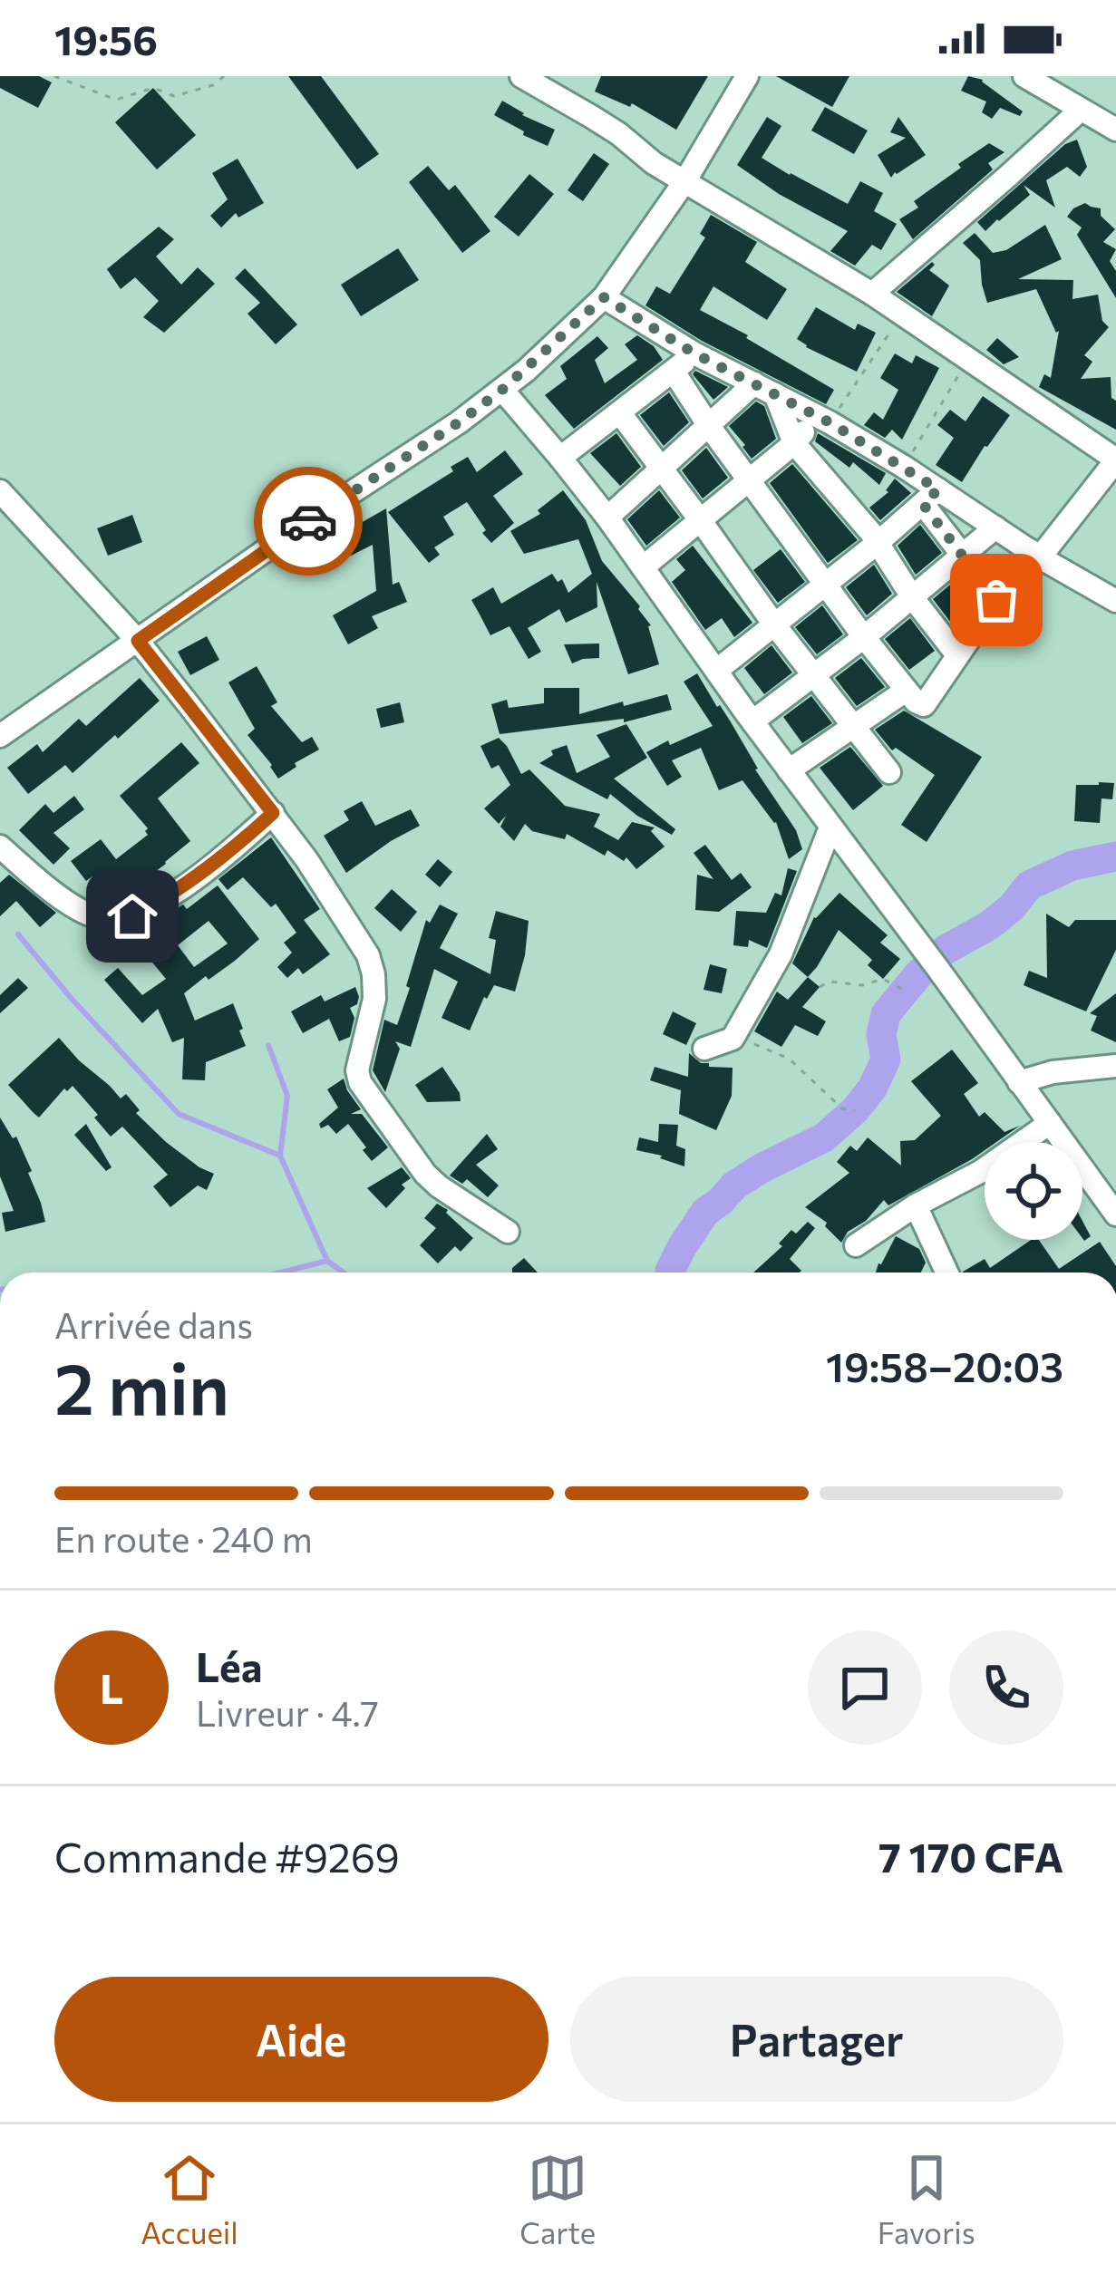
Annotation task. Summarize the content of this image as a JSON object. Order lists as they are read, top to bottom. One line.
{"page":{"status":"19:56","heading":["2 min","Arrivée dans","19:58–20:03"],"panel":["Léa","Livreur · 4.7","Commande #9269","7 170 CFA"],"bar":"En route · 240 m","round":"L","buttons":["Aide","Partager"],"tabs":["Accueil","Carte","Favoris"]}}
